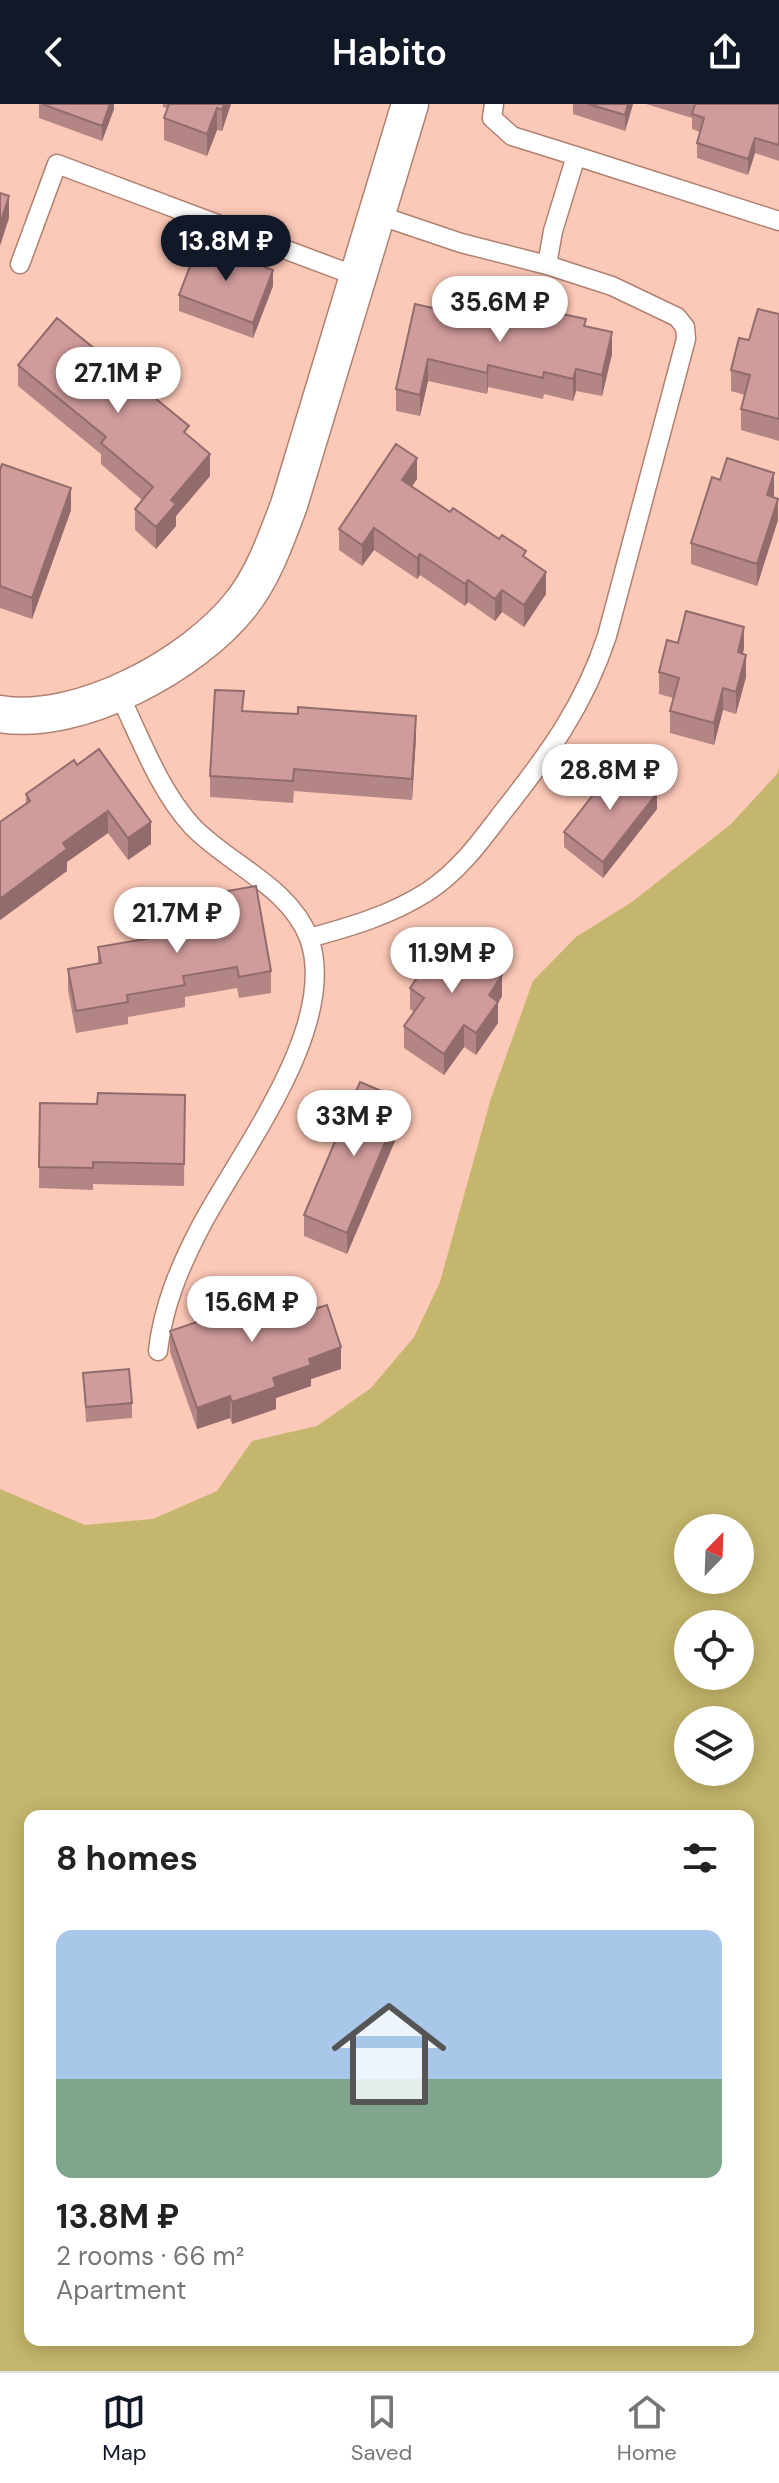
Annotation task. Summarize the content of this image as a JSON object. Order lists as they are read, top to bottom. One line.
{"north":"top right","page":{"header":"Habito","price":["13.8M ₽","35.6M ₽","27.1M ₽","28.8M ₽","21.7M ₽","11.9M ₽","33M ₽","15.6M ₽"],"heading":"8 homes","list":[{"name":"13.8M ₽","note":"2 rooms · 66 m² · Apartment"}],"tabs":["Map","Saved","Home"]}}
